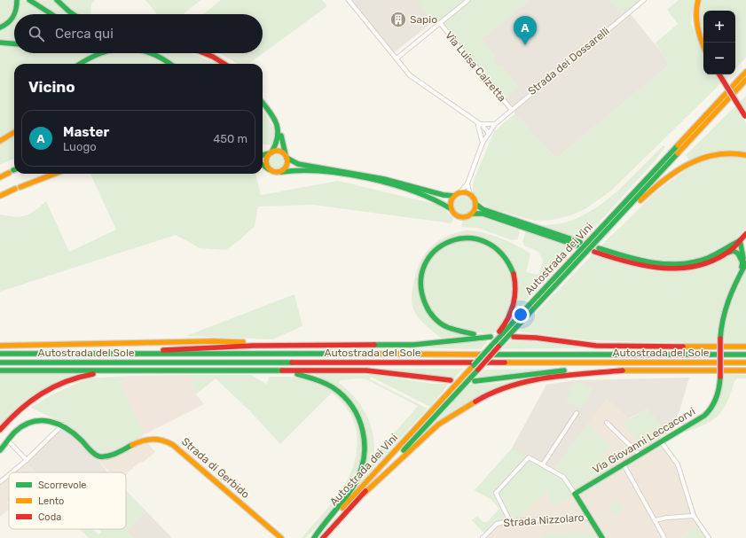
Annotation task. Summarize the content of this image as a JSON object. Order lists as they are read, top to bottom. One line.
{"streets":{"main road":["Autostrada dei Vini","Autostrada del Sole","Via Giovanni Leccacorvi","Strada di Gerbido"],"street":["Strada dei Dossarelli","Via Luisa Calzetta","Strada Nizzolaro"]},"crossings":[["Strada dei Dossarelli","Via Luisa Calzetta"]],"places":{"building":["Sapio"]},"legend":["Scorrevole","Lento","Coda"],"page":{"map_buttons":["+","−"],"search":"Cerca qui","pins":"A","heading":"Vicino","list":[{"mark":"A","name":"Master","note":"Luogo","value":"450 m"}]}}
